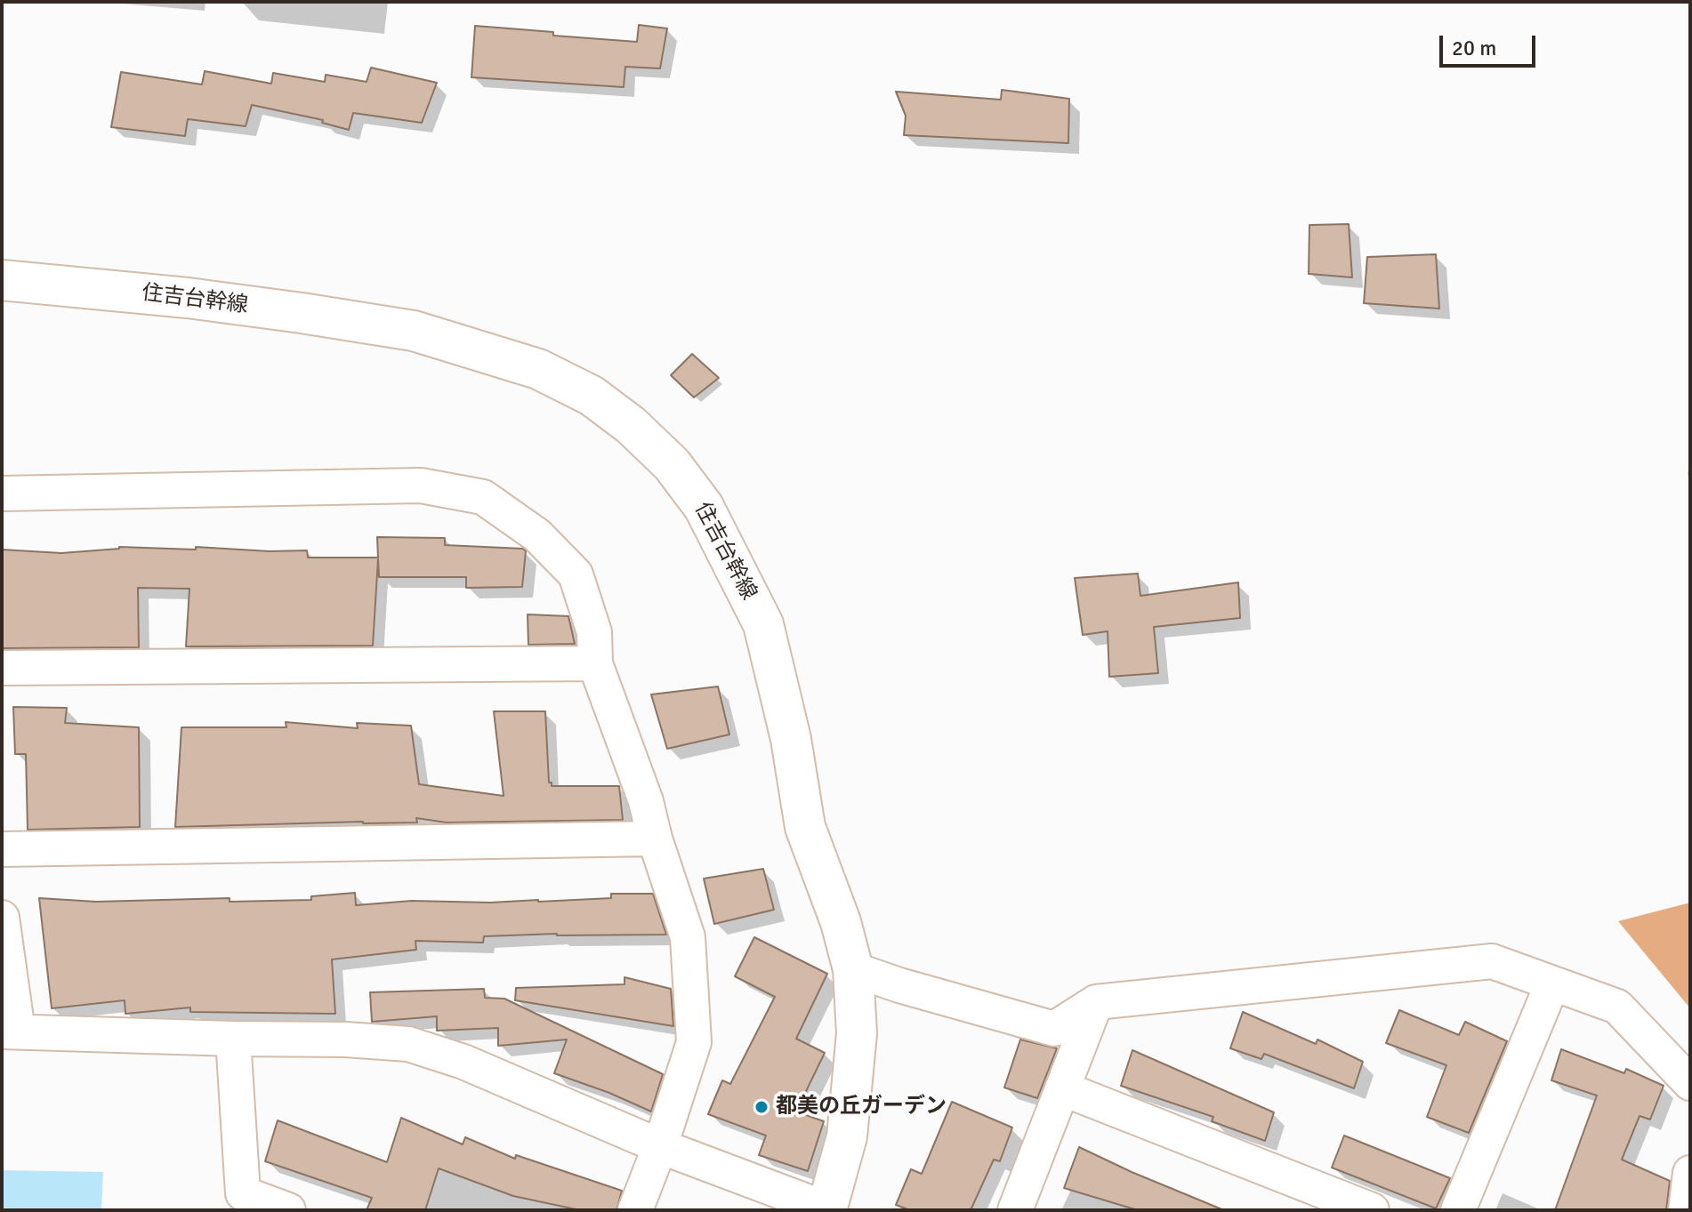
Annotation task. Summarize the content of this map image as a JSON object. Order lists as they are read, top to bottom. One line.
{"streets":{"street":["住吉台幹線"]},"places":["都美の丘ガーデン"],"scale_bar":"20 m"}
